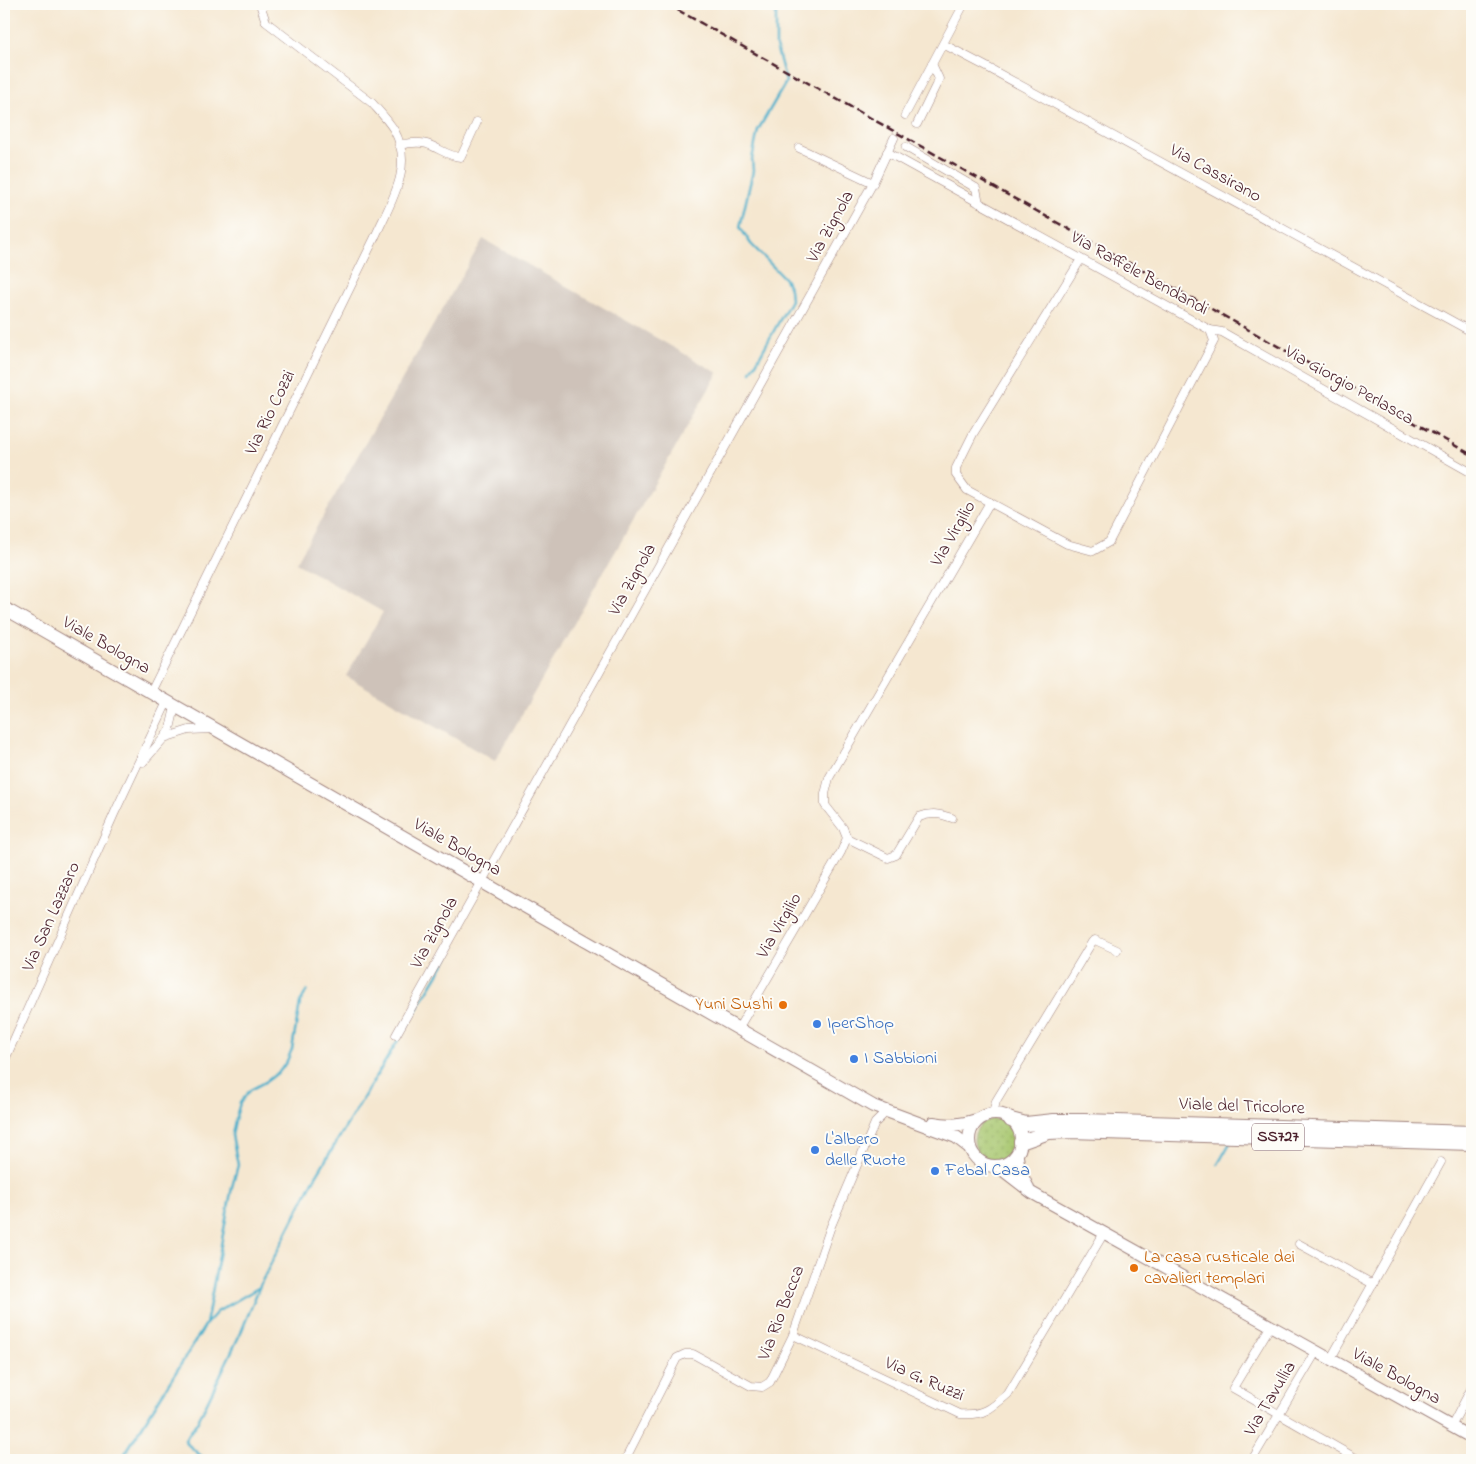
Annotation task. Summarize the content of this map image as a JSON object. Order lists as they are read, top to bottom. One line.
{"streets":{"highway":["Viale del Tricolore","SS727"],"main road":["Viale Bologna"],"street":["Via Cassirano","Via Zignola","Via Raffele Bendandi","Via Giorgio Perlasca","Via Rio Cozzi","Via Virgilio","Via San Lazzaro","Via Rio Becca","Via G. Ruzzi","Via Tavullia"]},"crossings":[["Via Zignola","Via Raffele Bendandi"],["Via Zignola","Viale Bologna"],["Via Raffele Bendandi","Via Giorgio Perlasca"],["Via Raffele Bendandi","Via Virgilio"],["Via Rio Cozzi","Viale Bologna"],["Via Virgilio","Viale Bologna"],["Viale Bologna","Via San Lazzaro"],["Viale Bologna","Viale del Tricolore"],["Viale Bologna","Via Rio Becca"],["Viale Bologna","Via G. Ruzzi"],["Viale Bologna","Via Tavullia"],["Via Rio Becca","Via G. Ruzzi"]],"places":["Yuni Sushi","IperShop","I Sabbioni","L'albero delle Ruote","Febal Casa","La casa rusticale dei cavalieri templari"]}
